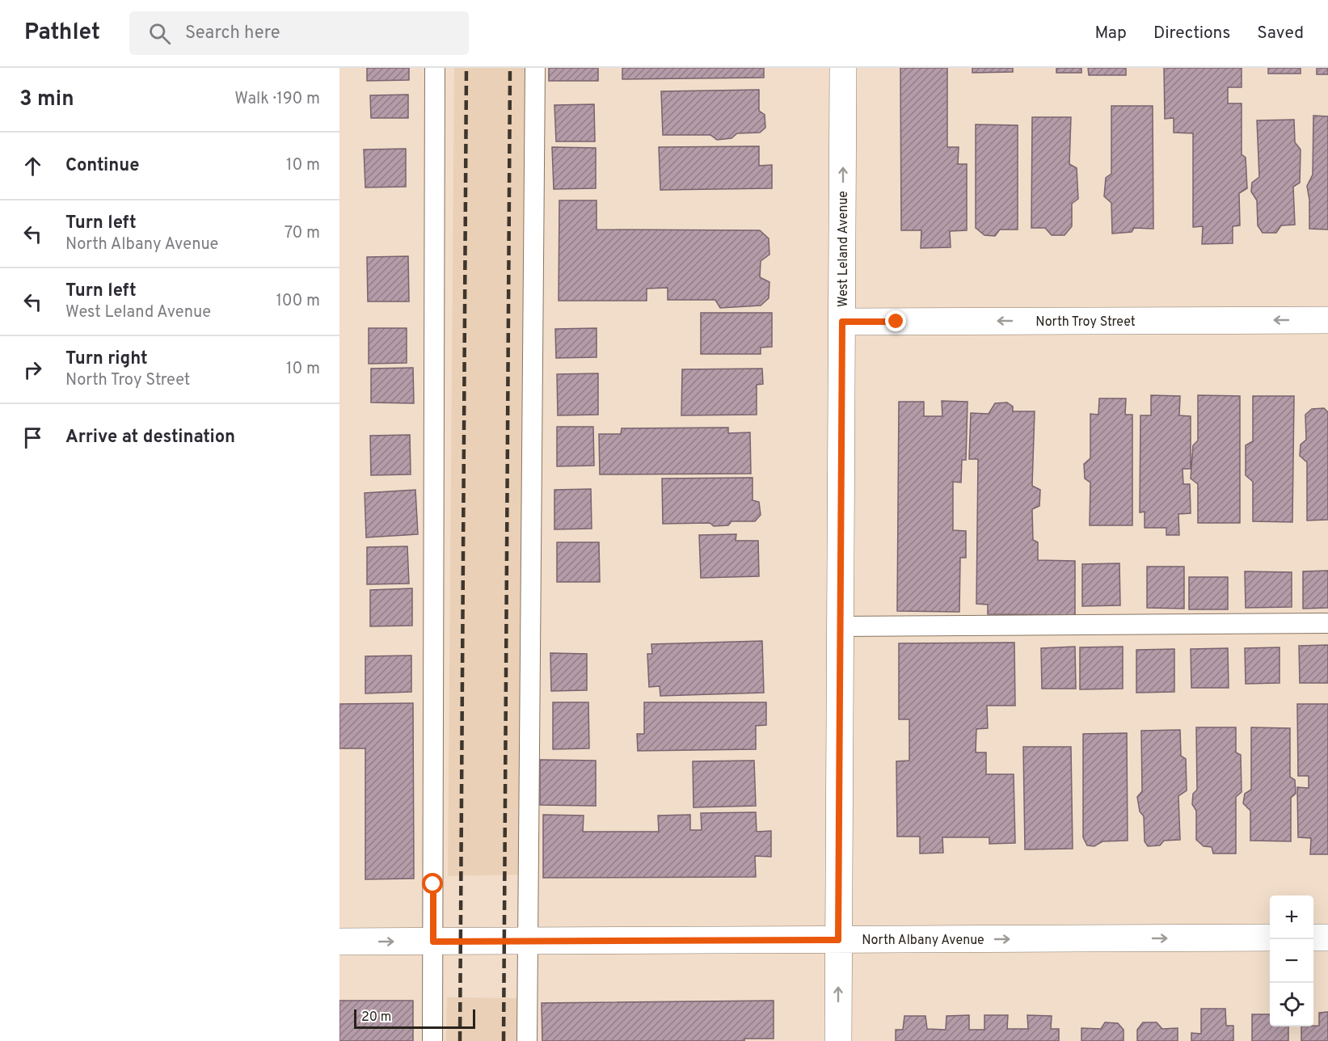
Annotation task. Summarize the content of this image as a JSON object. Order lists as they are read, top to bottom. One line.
{"streets":{"street":["West Leland Avenue","North Troy Street","North Albany Avenue"]},"crossings":[["West Leland Avenue","North Troy Street"],["West Leland Avenue","North Albany Avenue"]],"one_way":["West Leland Avenue","North Troy Street","North Albany Avenue"],"scale_bar":"20 m","page":{"header":"Pathlet","search":"Search here","nav":["Map","Directions","Saved"],"heading":["3 min","Walk · 190 m"],"list":[["Continue","10 m"],["Turn left","North Albany Avenue","70 m"],["Turn left","West Leland Avenue","100 m"],["Turn right","North Troy Street","10 m"],"Arrive at destination"],"map_buttons":["+","−"],"scale":"20 m"}}
